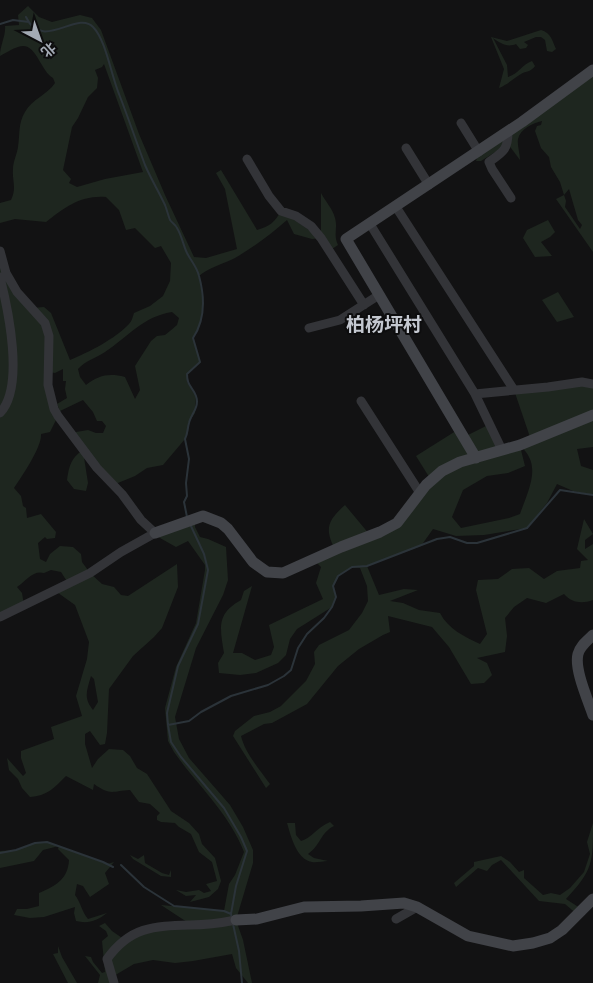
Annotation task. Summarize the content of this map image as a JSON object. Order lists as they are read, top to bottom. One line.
{"districts":["柏杨坪村"],"north":"bottom right"}
